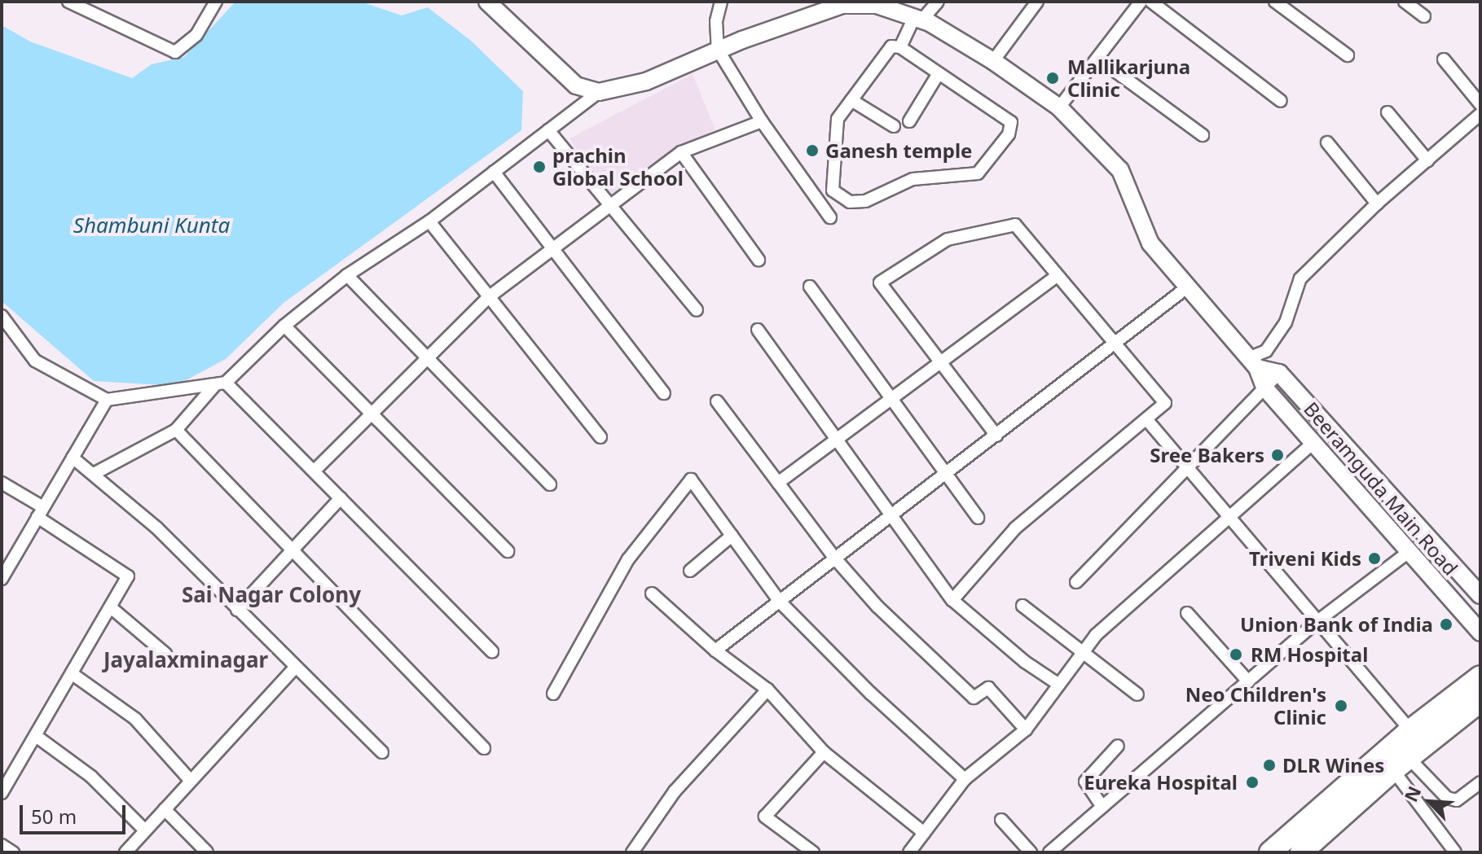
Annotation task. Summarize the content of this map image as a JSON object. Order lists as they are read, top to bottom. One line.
{"streets":{"main road":["Beeramguda Main Road"]},"districts":["Sai Nagar Colony","Jayalaxminagar"],"water":["Shambuni Kunta"],"places":["Mallikarjuna Clinic","Ganesh temple","prachin Global School","Sree Bakers","Triveni Kids","Union Bank of India","RM Hospital","Neo Children's Clinic","DLR Wines","Eureka Hospital"],"scale_bar":"50 m","north":"top left"}
